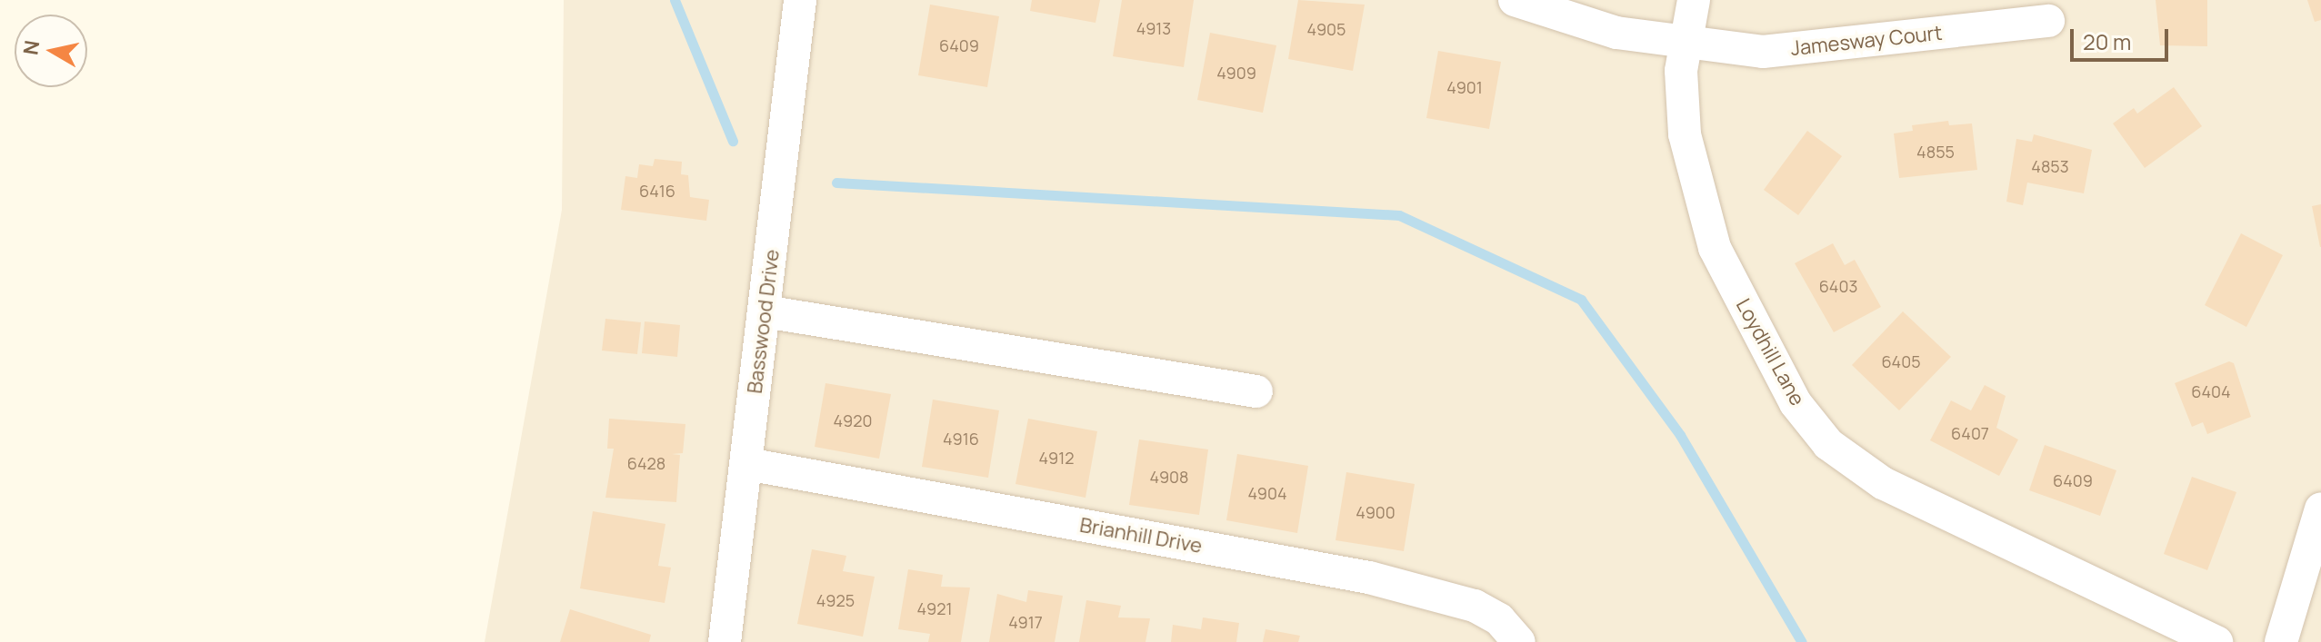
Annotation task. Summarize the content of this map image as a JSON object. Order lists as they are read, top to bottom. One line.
{"streets":{"street":["Jamesway Court","Basswood Drive","Loydhill Lane","Brianhill Drive"]},"crossings":[["Jamesway Court","Loydhill Lane"],["Basswood Drive","Brianhill Drive"]],"house_numbers":["4913","4905","6409","4909","4901","4855","4853","6416","6403","6405","6404","4920","6407","4916","4912","6428","4908","6409","4904","4900","4925","4921","4917"],"scale_bar":"20 m","north":"left"}
